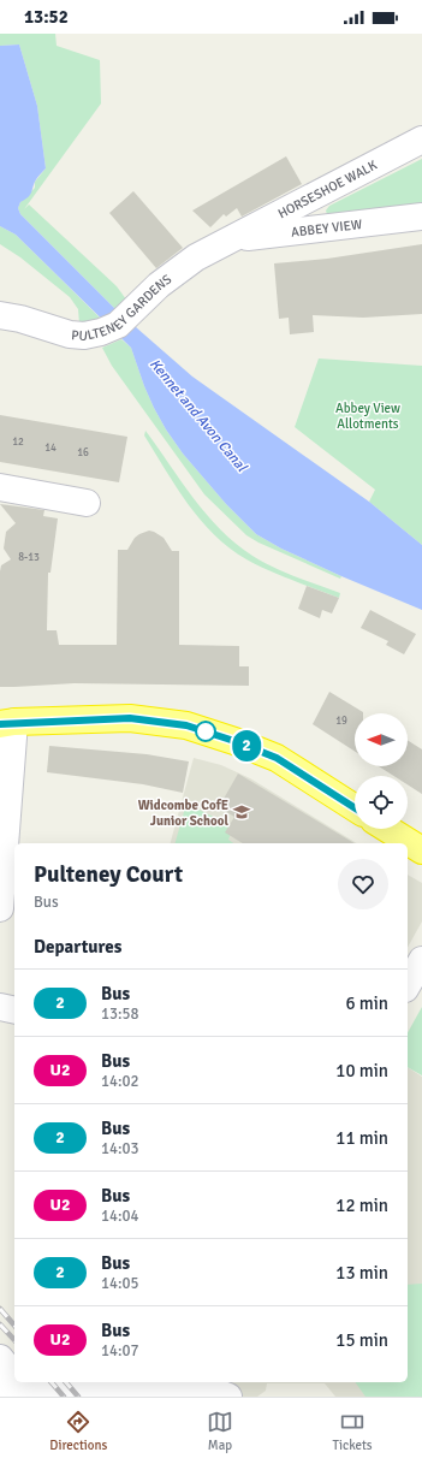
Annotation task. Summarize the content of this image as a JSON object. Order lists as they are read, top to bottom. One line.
{"streets":{"street":["HORSESHOE WALK","ABBEY VIEW","PULTENEY GARDENS"]},"crossings":[["HORSESHOE WALK","ABBEY VIEW"],["HORSESHOE WALK","PULTENEY GARDENS"],["ABBEY VIEW","PULTENEY GARDENS"]],"water":["Kennet and Avon Canal"],"parks":["Abbey View Allotments"],"places":{"school or university":["Widcombe CofE Junior School"]},"lines":["bus line 2"],"house_numbers":["12","14","16","8-13","19"],"north":"left","page":{"status":"13:52","on_map":"2","heading":[["Pulteney Court","Bus"],"Departures"],"list":[{"mark":"2","name":"Bus","note":"13:58","value":"6 min"},{"mark":"U2","name":"Bus","note":"14:02","value":"10 min"},{"mark":"2","name":"Bus","note":"14:03","value":"11 min"},{"mark":"U2","name":"Bus","note":"14:04","value":"12 min"},{"mark":"2","name":"Bus","note":"14:05","value":"13 min"},{"mark":"U2","name":"Bus","note":"14:07","value":"15 min"}],"tabs":["Directions","Map","Tickets"]}}
